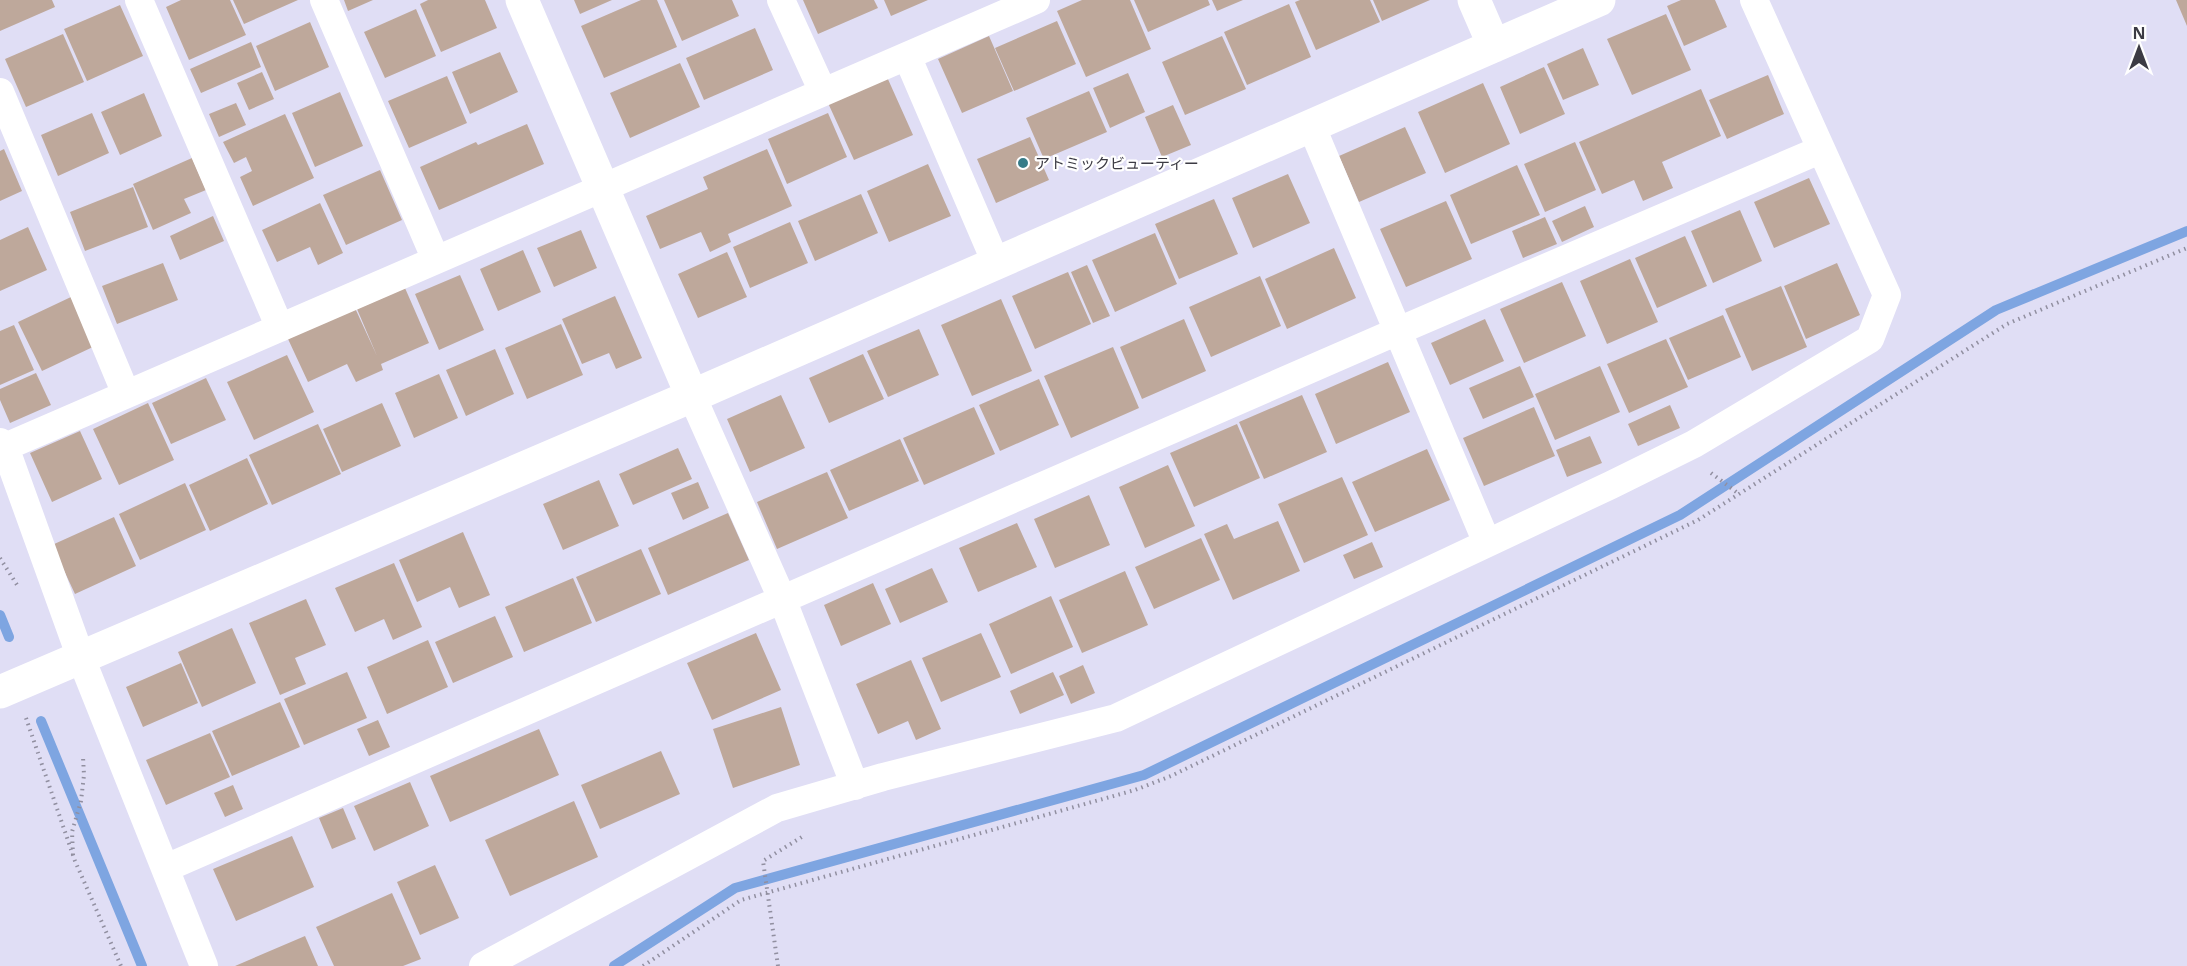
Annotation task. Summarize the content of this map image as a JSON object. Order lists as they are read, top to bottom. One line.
{"places":["アトミックビューティー"],"north":"top"}
